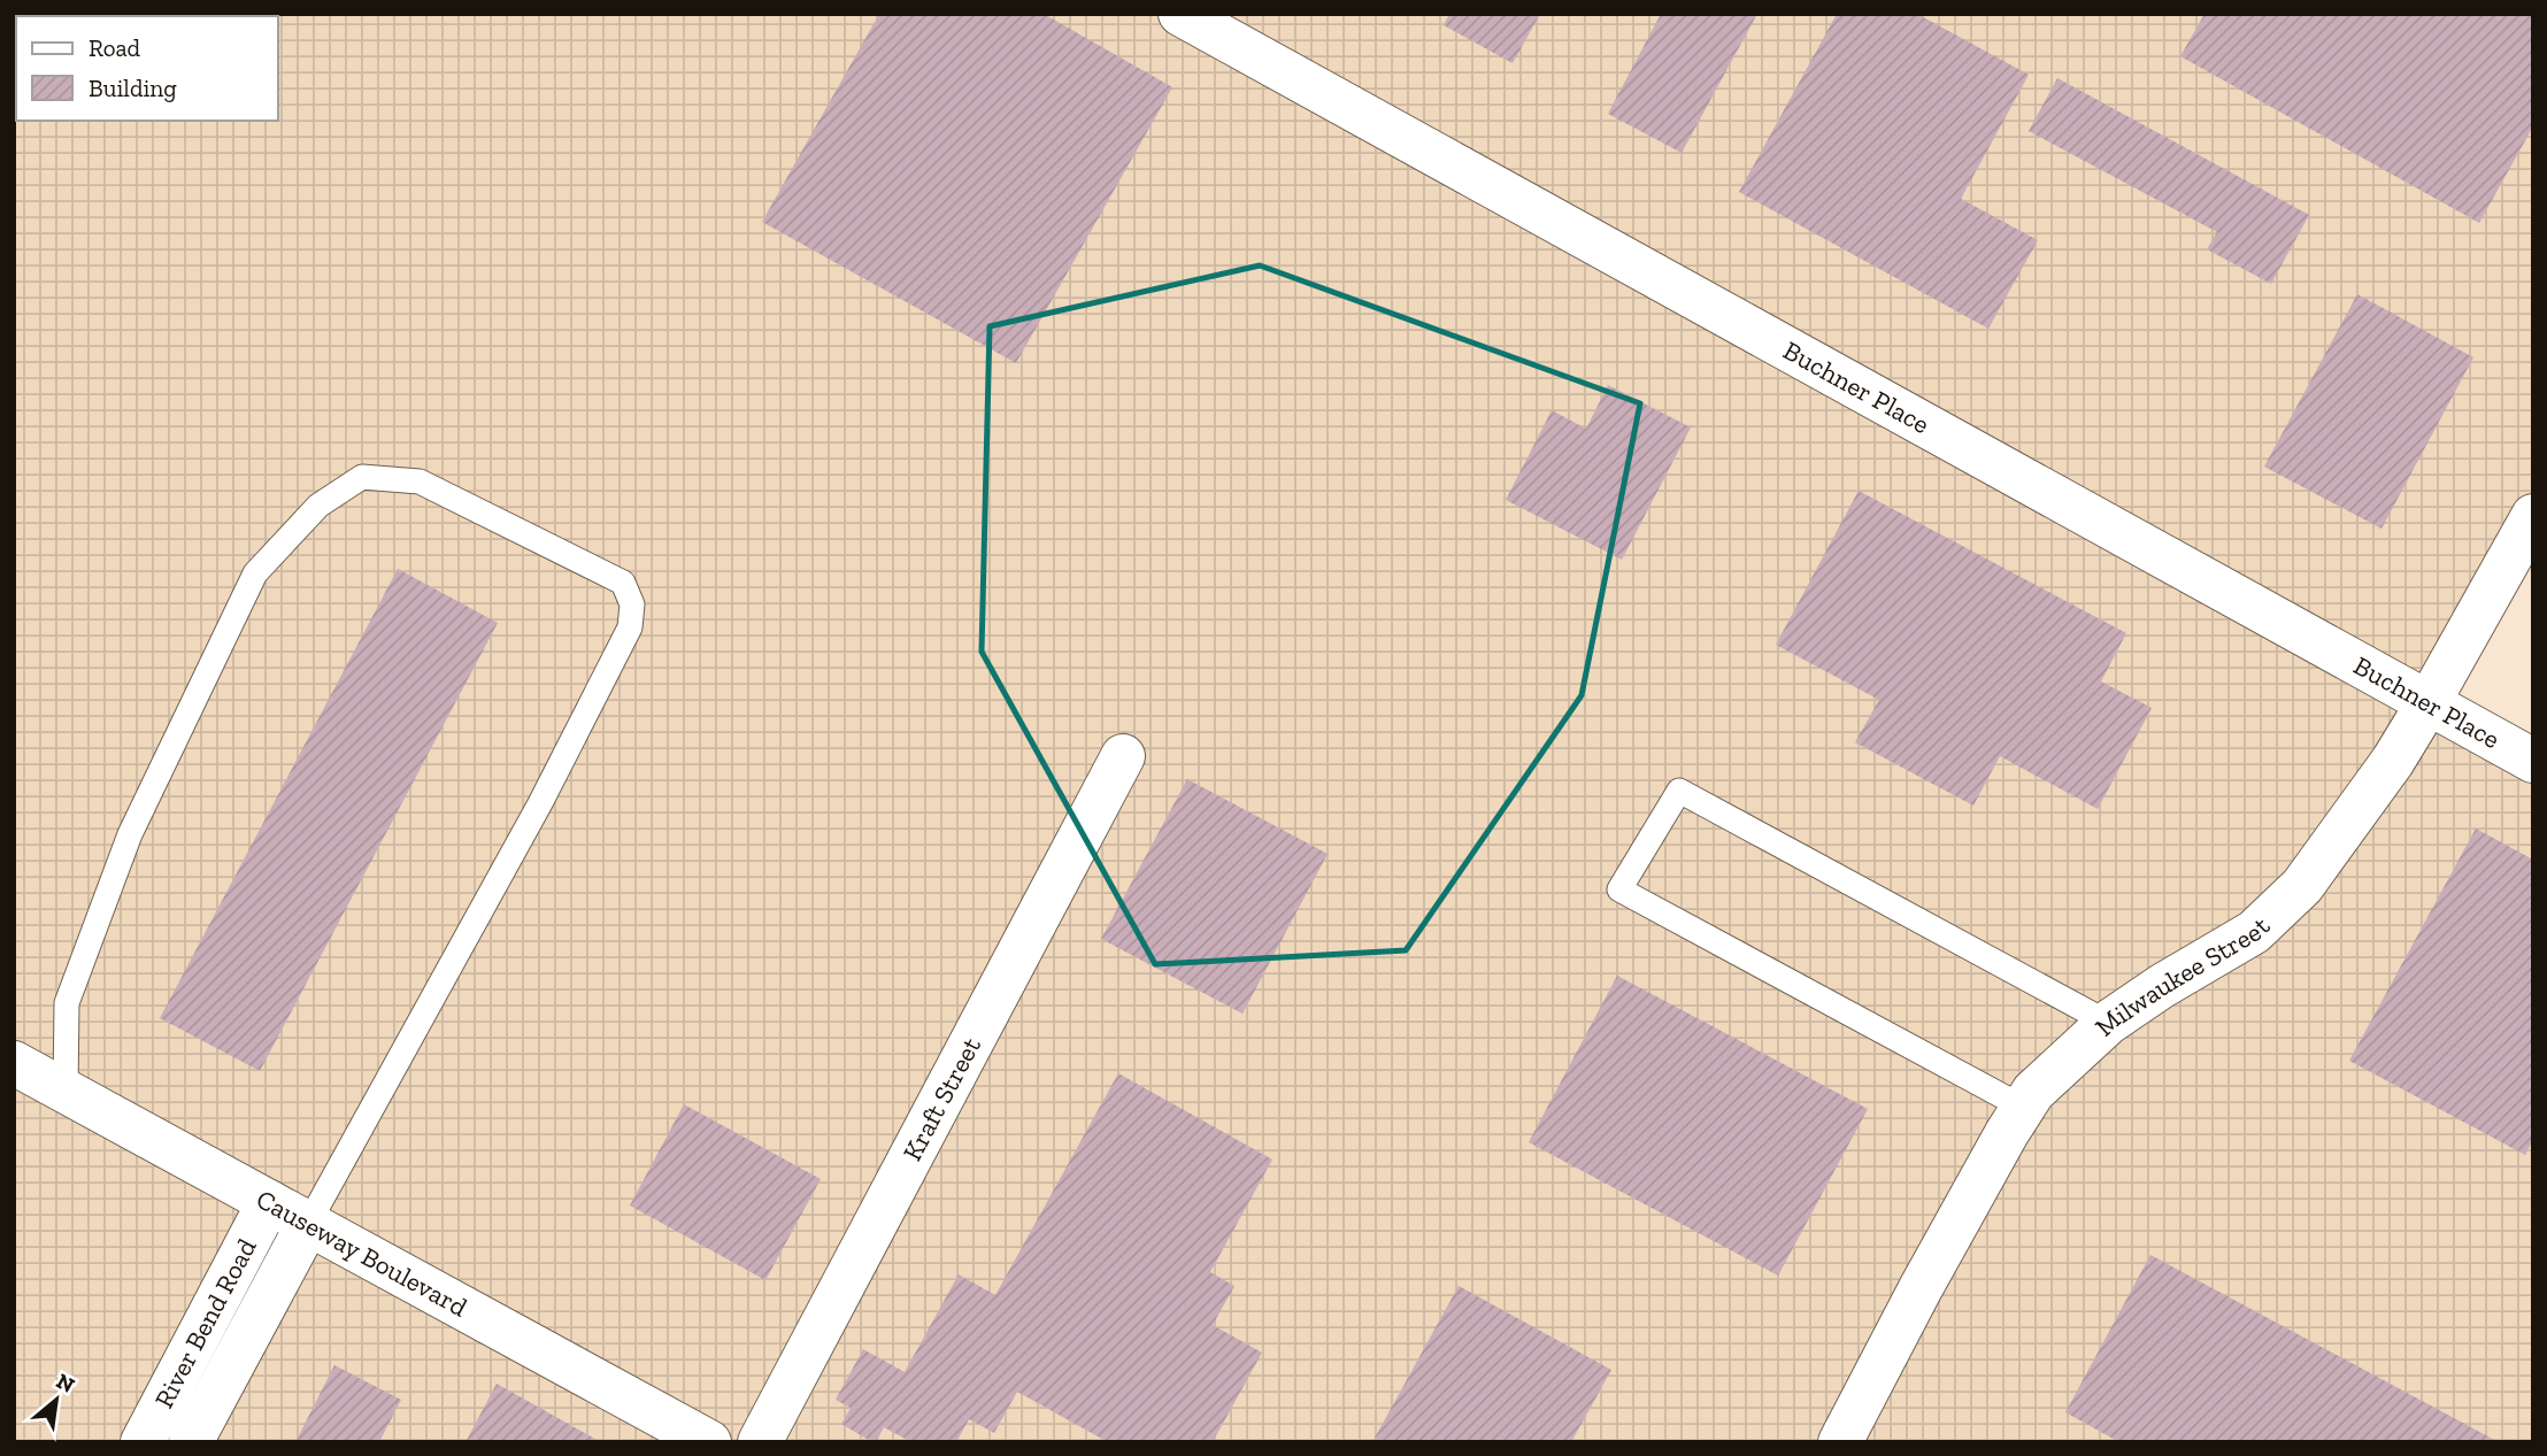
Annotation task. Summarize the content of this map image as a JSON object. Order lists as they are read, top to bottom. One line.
{"streets":{"street":["Buchner Place","Milwaukee Street","Kraft Street","Causeway Boulevard","River Bend Road"]},"crossings":[["Buchner Place","Milwaukee Street"],["Causeway Boulevard","River Bend Road"]],"legend":["Road","Building"],"north":"top right"}
